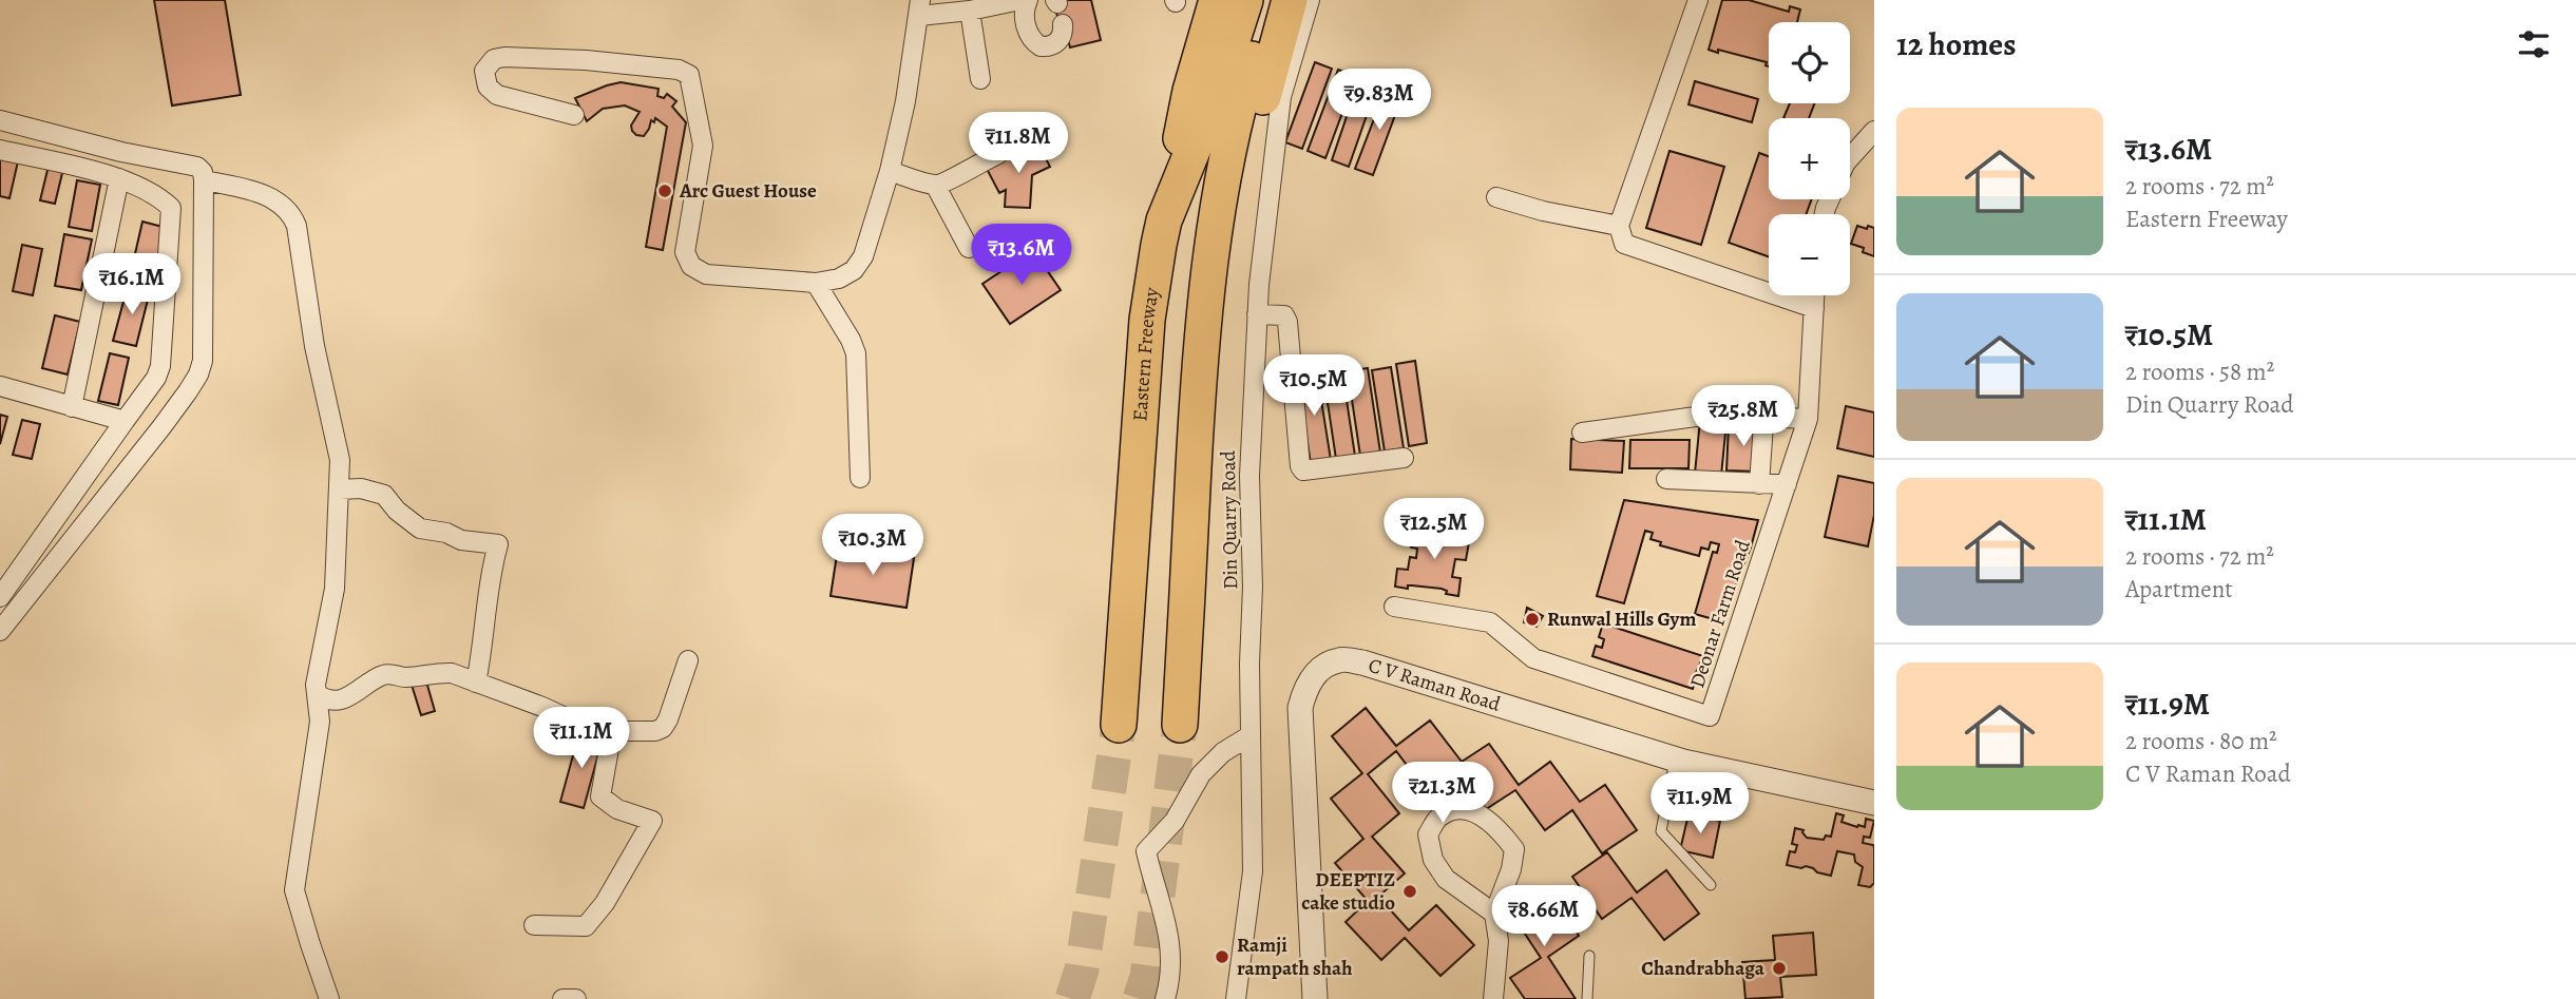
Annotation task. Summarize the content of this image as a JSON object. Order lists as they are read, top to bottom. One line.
{"streets":{"highway":["Eastern Freeway"],"street":["Din Quarry Road","Deonar Farm Road","C V Raman Road"]},"places":["Arc Guest House","Runwal Hills Gym","DEEPTIZ cake studio","Ramji rampath shah","Chandrabhaga"],"page":{"heading":"12 homes","map_buttons":["+","−"],"price":["₹9.83M","₹11.8M","₹13.6M","₹16.1M","₹10.5M","₹25.8M","₹12.5M","₹10.3M","₹11.1M","₹21.3M","₹11.9M","₹8.66M"],"list":[{"name":"₹13.6M","note":"2 rooms · 72 m² · Eastern Freeway"},{"name":"₹10.5M","note":"2 rooms · 58 m² · Din Quarry Road"},{"name":"₹11.1M","note":"2 rooms · 72 m² · Apartment"},{"name":"₹11.9M","note":"2 rooms · 80 m² · C V Raman Road"}]}}
